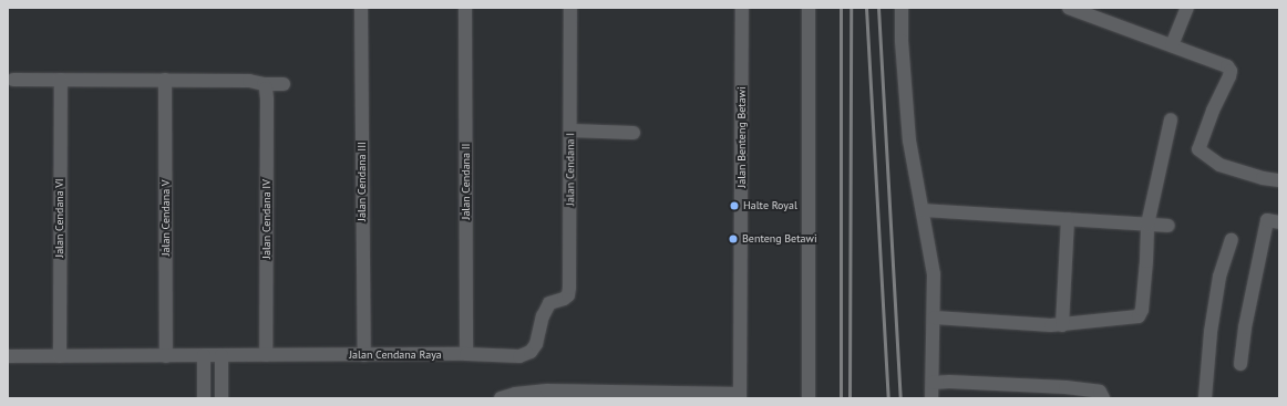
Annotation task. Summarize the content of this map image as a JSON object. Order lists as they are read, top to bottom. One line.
{"streets":{"street":["Jalan Benteng Betawi","Jalan Cendana I","Jalan Cendana III","Jalan Cendana II","Jalan Cendana VI","Jalan Cendana V","Jalan Cendana IV","Jalan Cendana Raya"]},"crossings":[["Jalan Cendana I","Jalan Cendana Raya"],["Jalan Cendana III","Jalan Cendana Raya"],["Jalan Cendana II","Jalan Cendana Raya"],["Jalan Cendana VI","Jalan Cendana Raya"],["Jalan Cendana V","Jalan Cendana Raya"],["Jalan Cendana IV","Jalan Cendana Raya"]],"places":["Halte Royal","Benteng Betawi"]}
